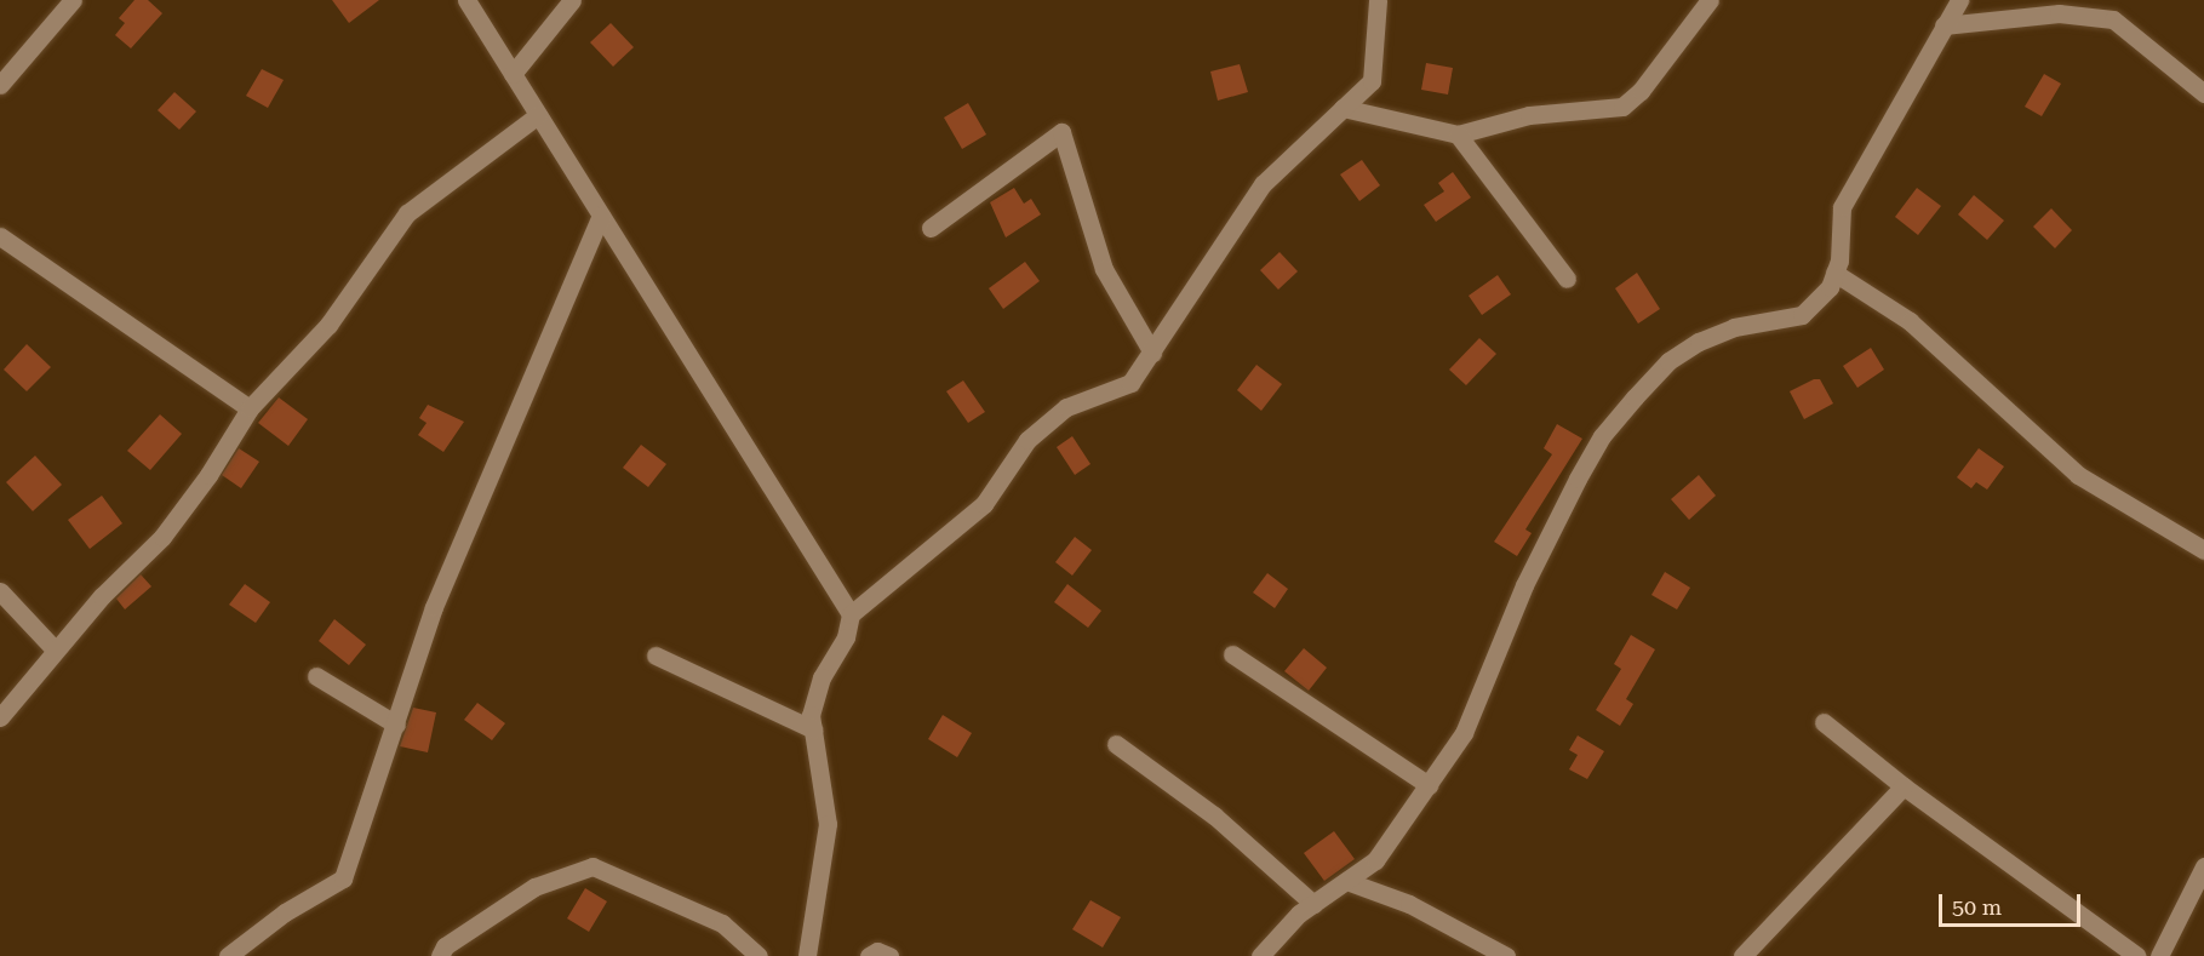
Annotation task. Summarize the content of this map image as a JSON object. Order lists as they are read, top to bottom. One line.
{"scale_bar":"50 m"}
